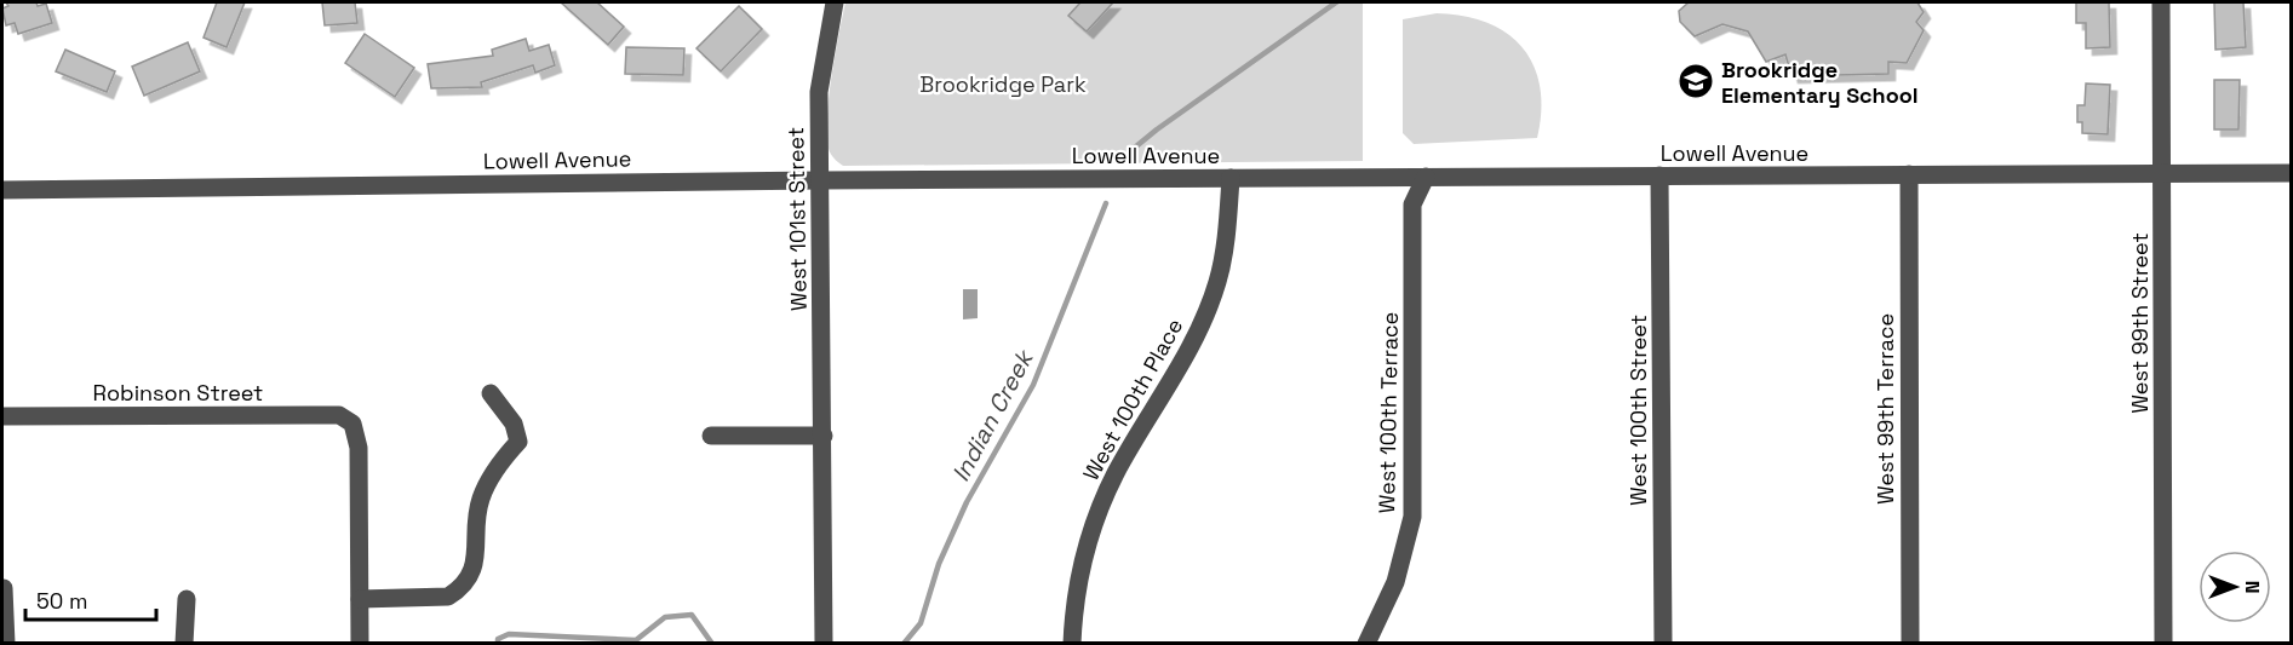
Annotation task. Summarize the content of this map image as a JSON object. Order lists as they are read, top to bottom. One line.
{"streets":{"street":["Lowell Avenue","West 101st Street","West 99th Street","Robinson Street","West 100th Place","West 99th Terrace","West 100th Street","West 100th Terrace"]},"crossings":[["Lowell Avenue","West 101st Street"],["Lowell Avenue","West 99th Street"],["Lowell Avenue","West 100th Place"],["Lowell Avenue","West 99th Terrace"],["Lowell Avenue","West 100th Street"],["Lowell Avenue","West 100th Terrace"]],"water":["Indian Creek"],"parks":["Brookridge Park"],"places":{"school or university":["Brookridge Elementary School"]},"scale_bar":"50 m","north":"right"}
